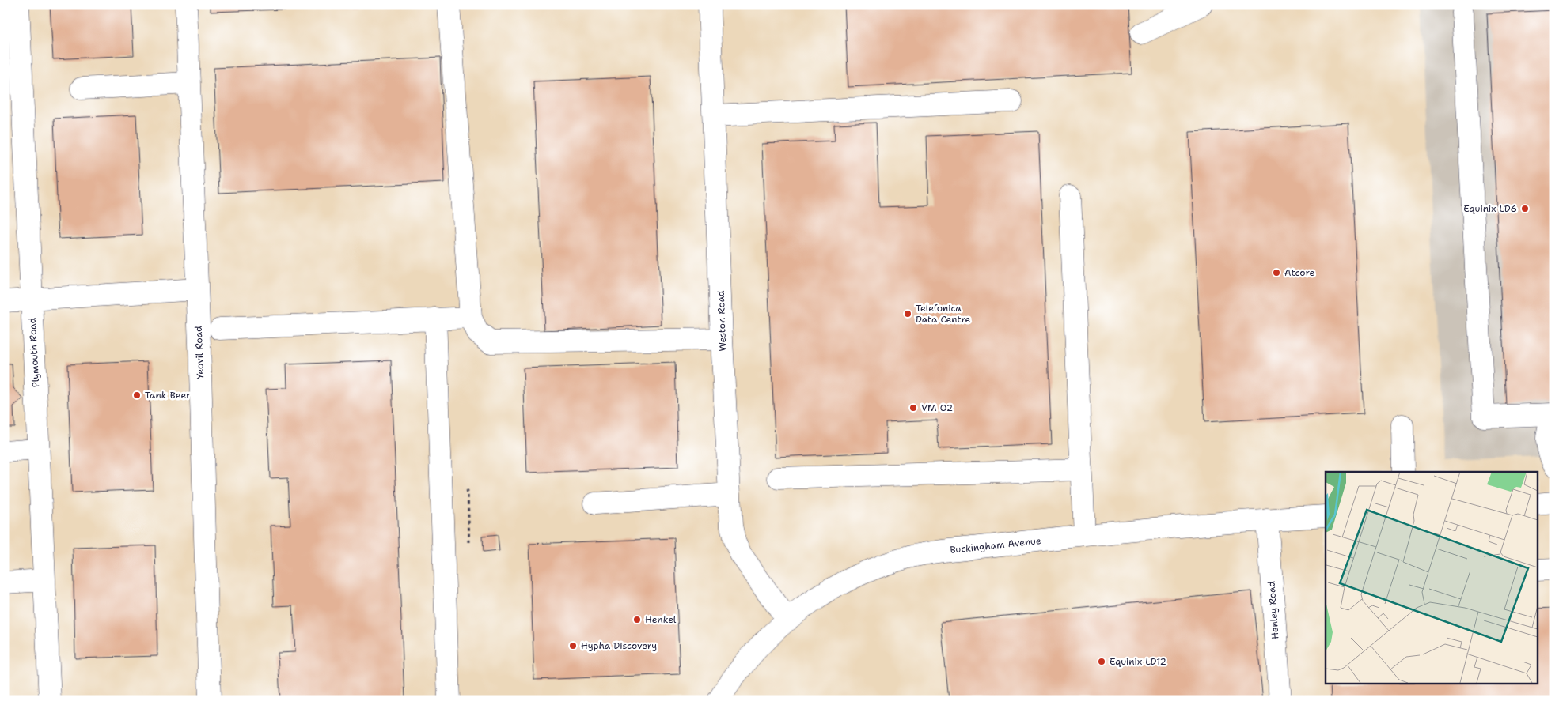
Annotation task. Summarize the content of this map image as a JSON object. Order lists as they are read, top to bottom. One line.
{"streets":{"street":["Weston Road","Plymouth Road","Yeovil Road","Buckingham Avenue","Henley Road"]},"crossings":[["Weston Road","Buckingham Avenue"],["Buckingham Avenue","Henley Road"]],"places":["Equinix LD6","Atcore","Telefonica Data Centre","Tank Beer","VM O2","Henkel","Hypha Discovery","Equinix LD12"]}
